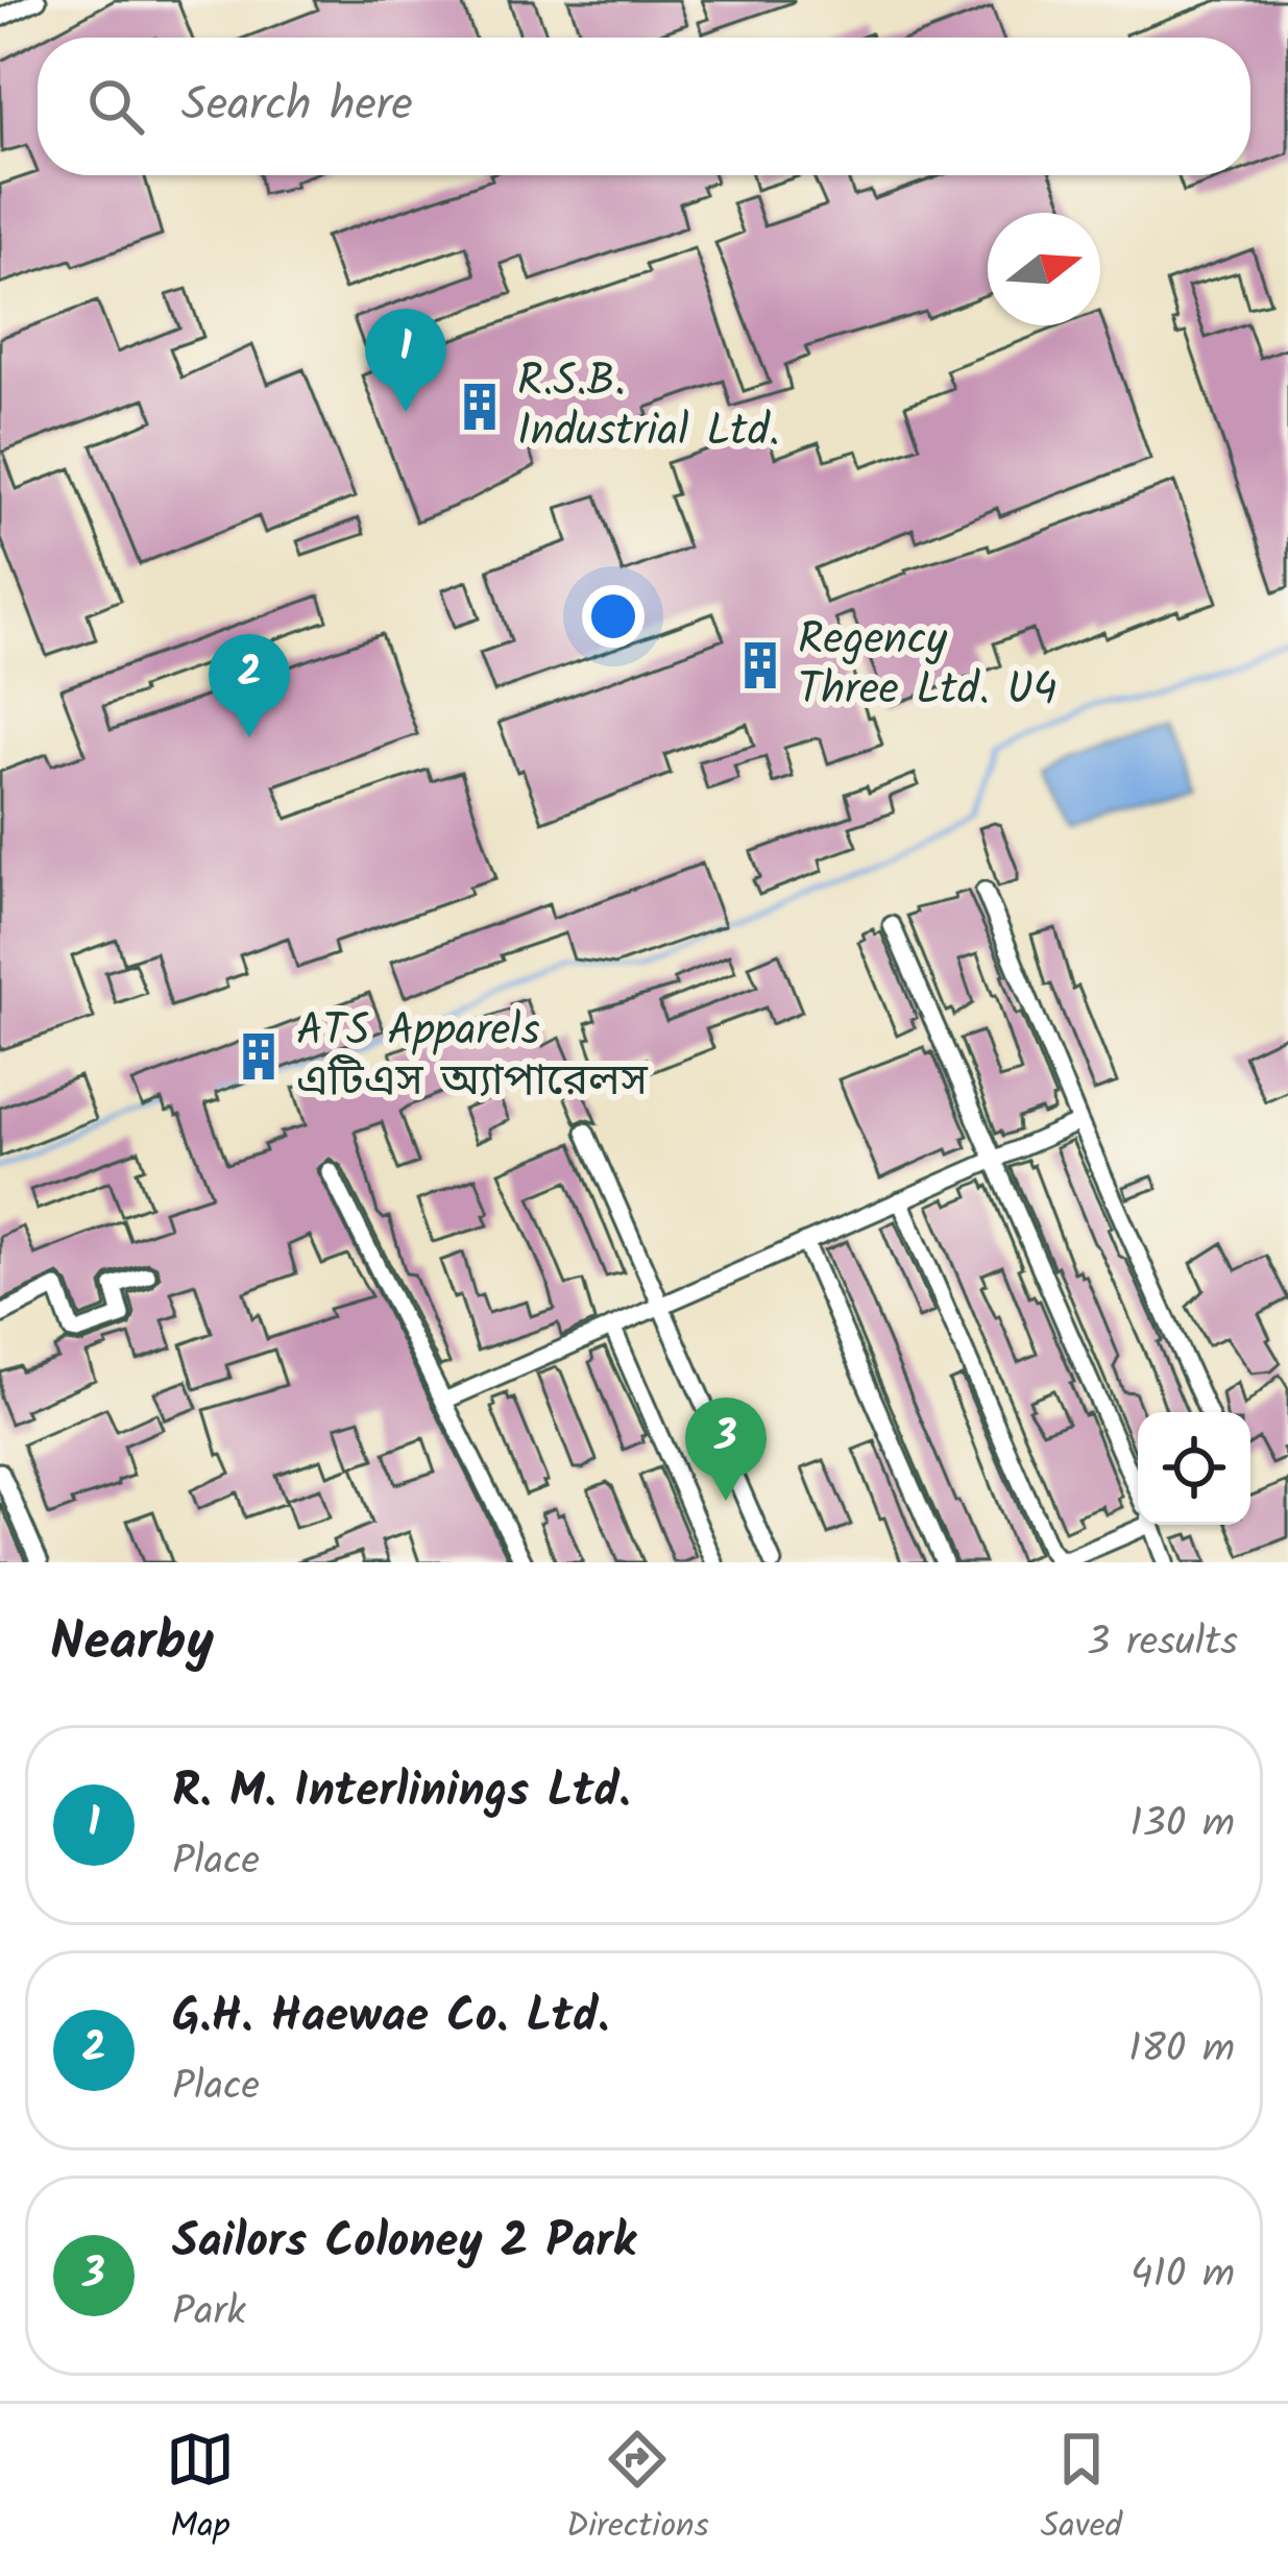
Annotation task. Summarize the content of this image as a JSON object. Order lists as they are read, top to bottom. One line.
{"places":{"building":["R.S.B. Industrial Ltd.","Regency Three Ltd. U4","ATS Apparels এটিএস অ্যাপারেলস"]},"north":"right","page":{"search":"Search here","pins":["1","2","3"],"heading":["Nearby","3 results"],"list":[{"mark":"1","name":"R. M. Interlinings Ltd.","note":"Place","value":"130 m"},{"mark":"2","name":"G.H. Haewae Co. Ltd.","note":"Place","value":"180 m"},{"mark":"3","name":"Sailors Coloney 2 Park","note":"Park","value":"410 m"}],"nav":["Map","Directions","Saved"]}}
